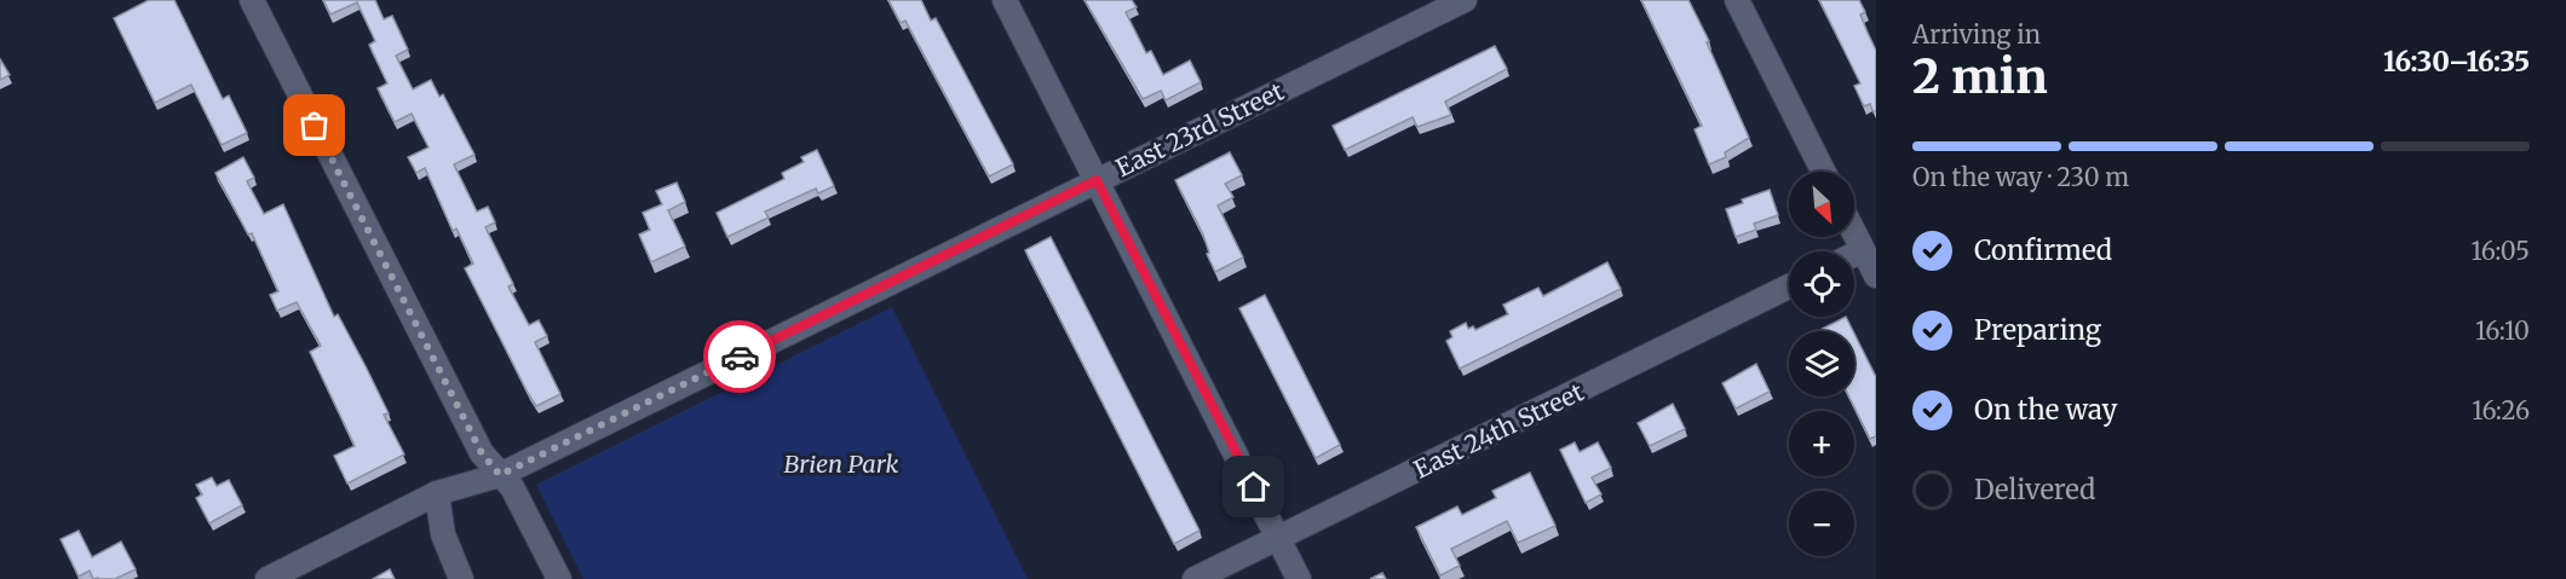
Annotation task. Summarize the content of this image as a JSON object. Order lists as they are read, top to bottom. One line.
{"streets":{"street":["East 23rd Street","East 24th Street"]},"parks":["Brien Park"],"north":"bottom right","page":{"heading":["2 min","Arriving in","16:30–16:35"],"bar":"On the way · 230 m","map_buttons":["+","−"],"list":[["Confirmed","16:05"],["Preparing","16:10"],["On the way","16:26"],"Delivered"]}}
